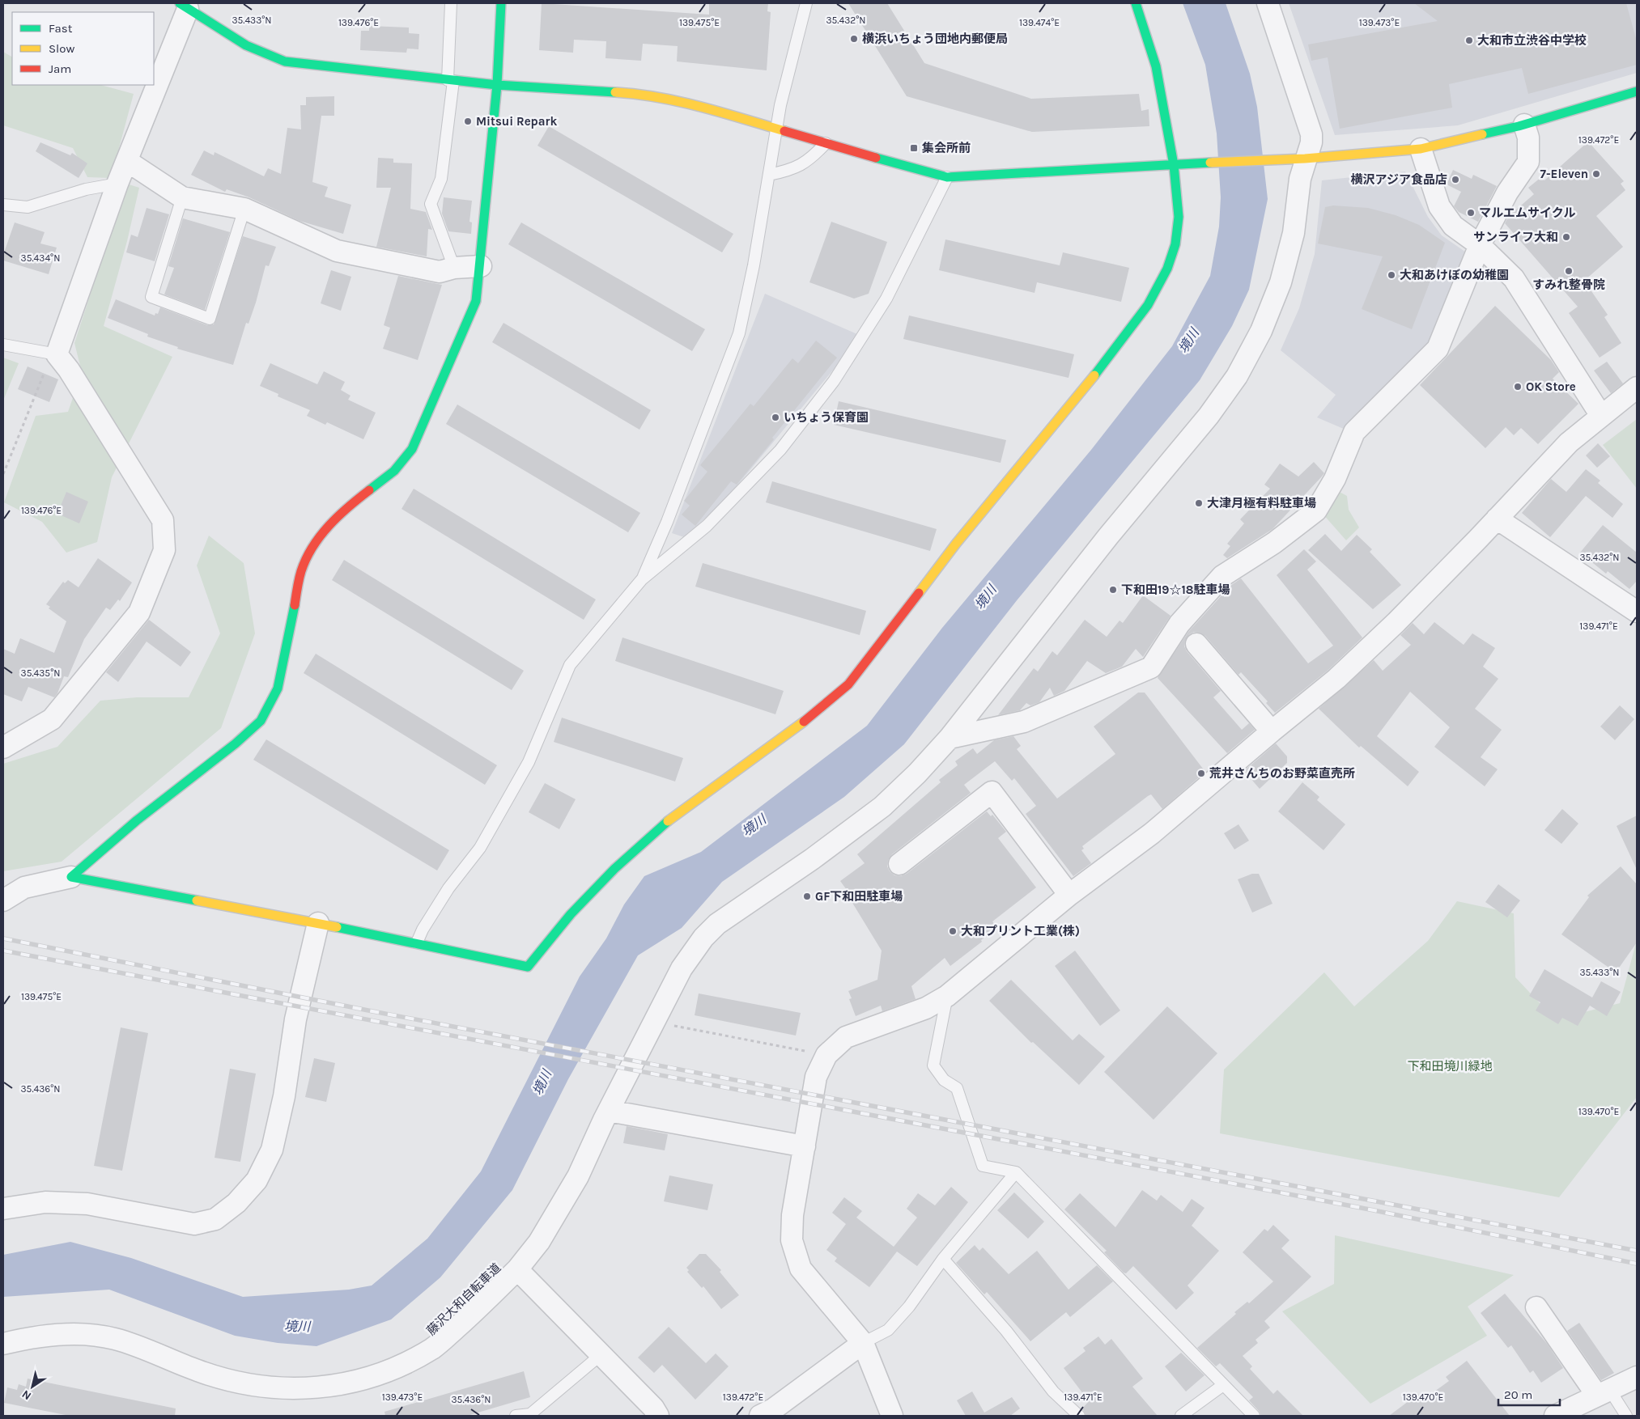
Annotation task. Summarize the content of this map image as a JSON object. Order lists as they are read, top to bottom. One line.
{"water":["境川"],"parks":["下和田境川緑地"],"places":{"other":["横浜いちょう団地内郵便局","大和市立渋谷中学校","Mitsui Repark","7-Eleven","横沢アジア食品店","マルエムサイクル","サンライフ大和","すみれ整骨院","大和あけぼの幼稚園","OK Store","いちょう保育園","大津月極有料駐車場","下和田19☆18駐車場","荒井さんちのお野菜直売所","GF下和田駐車場","大和プリント工業(株)"],"transit":["集会所前"]},"legend":["Fast","Slow","Jam"],"scale_bar":"20 m","north":"bottom left","coordinates":["35.433°N","35.432°N","139.476°E","139.475°E","139.474°E","139.473°E","139.472°E","35.434°N","139.471°E","35.435°N","35.436°N","139.470°E"]}
